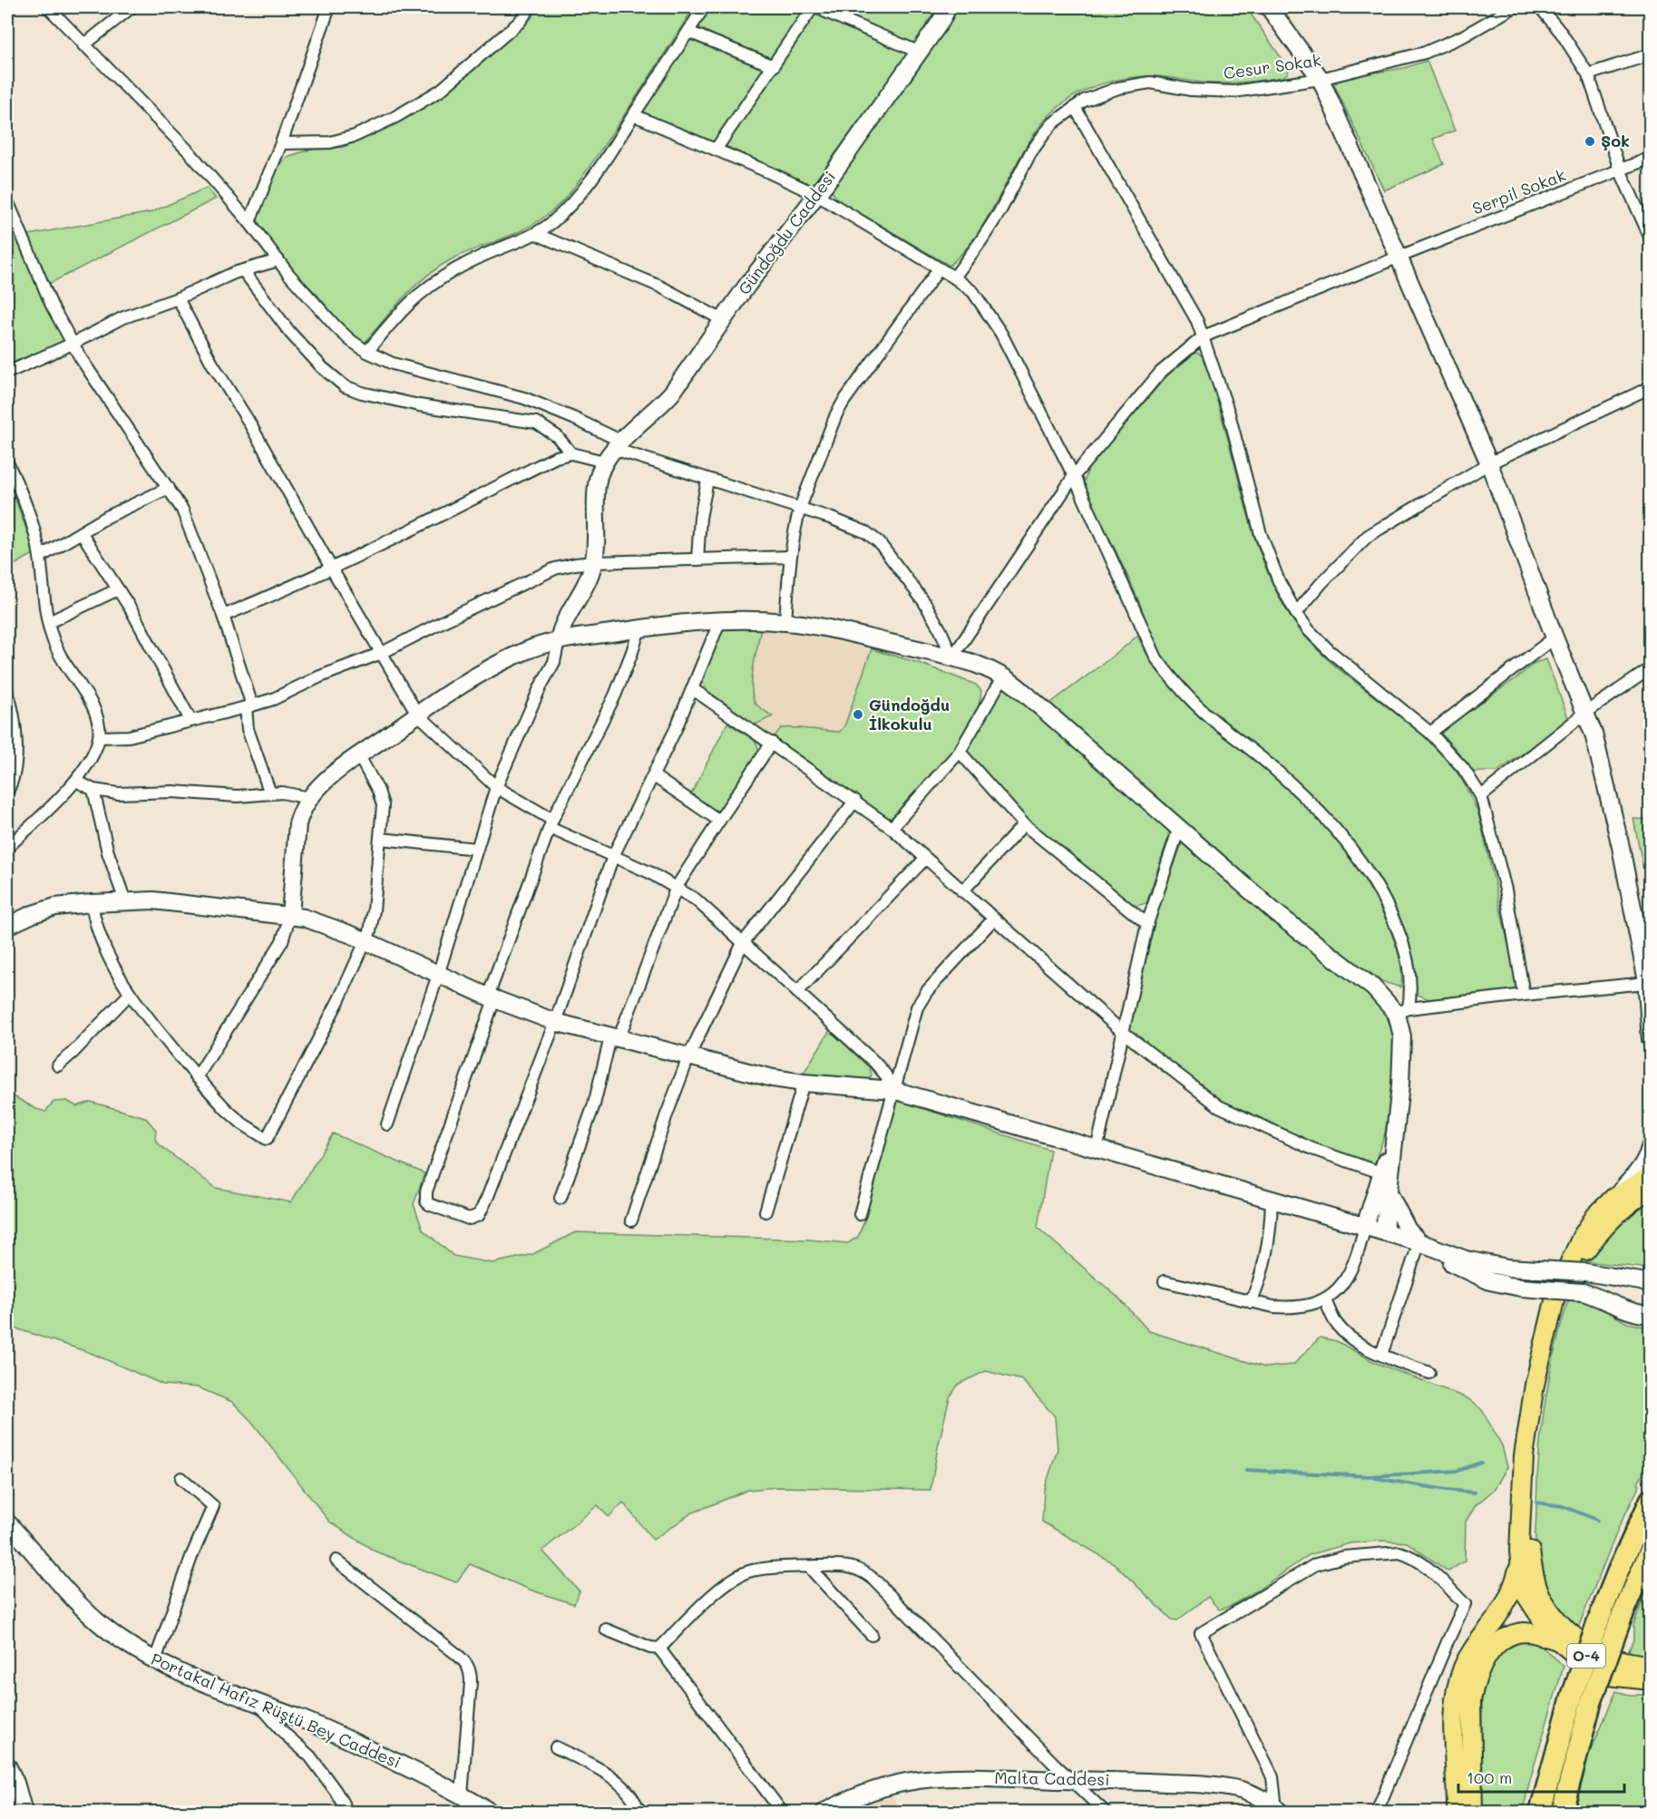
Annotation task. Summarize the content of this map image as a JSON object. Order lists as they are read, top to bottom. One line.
{"streets":{"highway":["O-4"],"street":["Cesur Sokak","Serpil Sokak","Gündoğdu Caddesi","Portakal Hafız Rüştü Bey Caddesi","Malta Caddesi"]},"places":["Şok","Gündoğdu İlkokulu"],"scale_bar":"100 m"}
